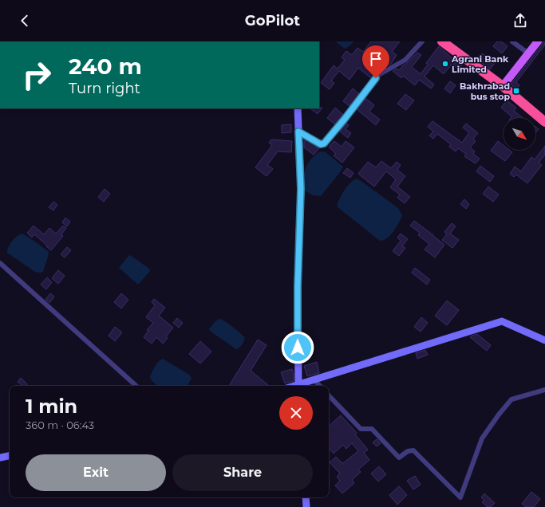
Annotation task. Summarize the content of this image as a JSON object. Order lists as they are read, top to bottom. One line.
{"places":{"other":["Agrani Bank Limited"],"transit":["Bakhrabad bus stop"]},"north":"bottom right","page":{"header":"GoPilot","turn":["240 m","Turn right"],"heading":["1 min","360 m · 06:43"],"buttons":["Exit","Share"]}}
